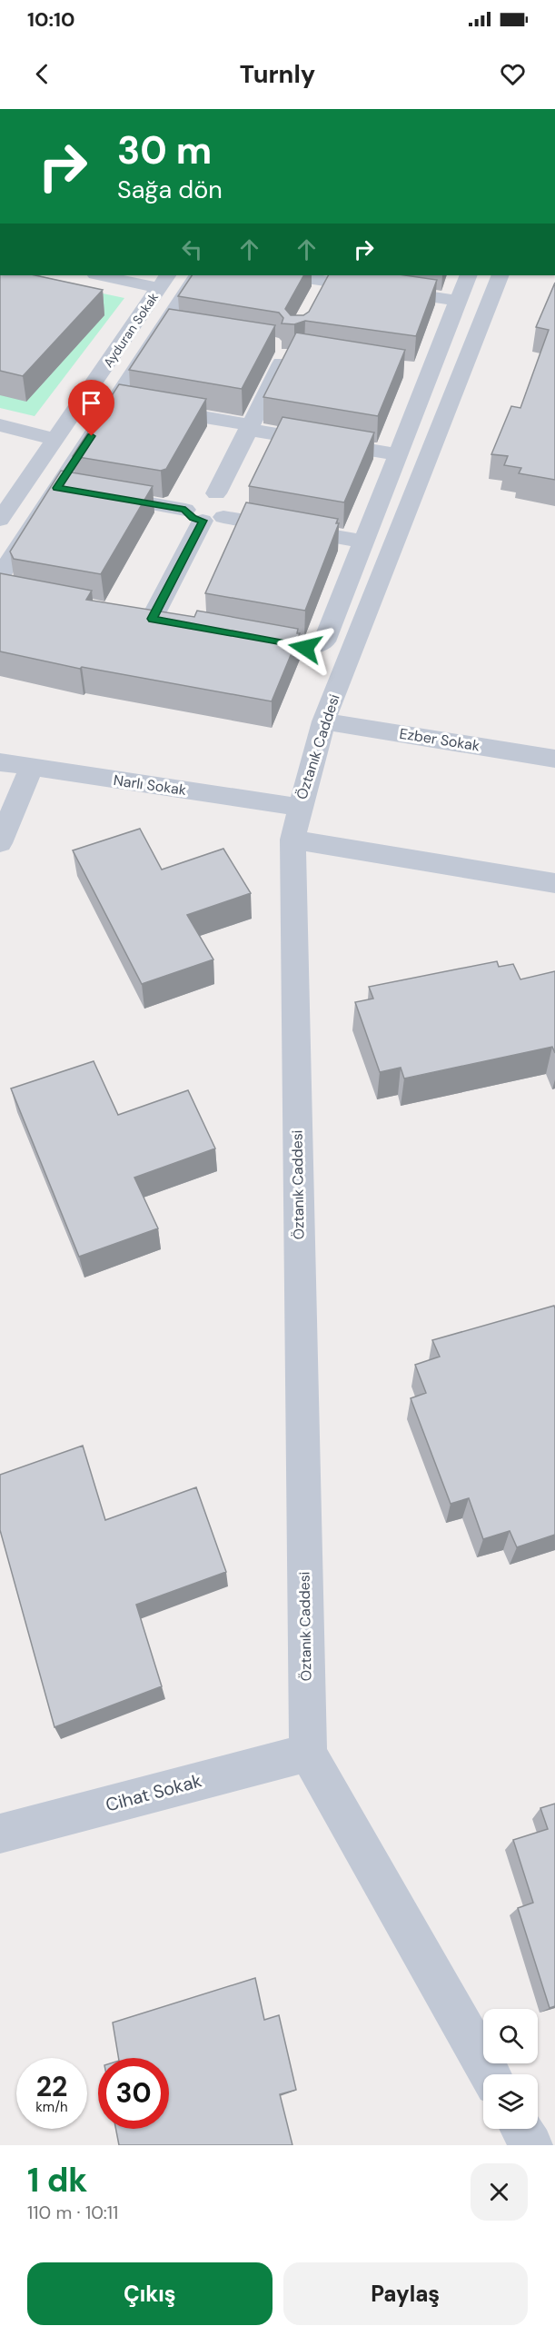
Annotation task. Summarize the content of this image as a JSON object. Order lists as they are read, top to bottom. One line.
{"streets":{"street":["Ayduran Sokak","Ezber Sokak","Öztanık Caddesi","Narlı Sokak","Cihat Sokak"]},"crossings":[["Ezber Sokak","Öztanık Caddesi"],["Öztanık Caddesi","Narlı Sokak"],["Öztanık Caddesi","Cihat Sokak"]],"page":{"status":"10:10","header":"Turnly","turn":["30 m","Sağa dön"],"speed":"22 km/h","limit":"30","heading":["1 dk","110 m · 10:11"],"buttons":["Çıkış","Paylaş"]}}
